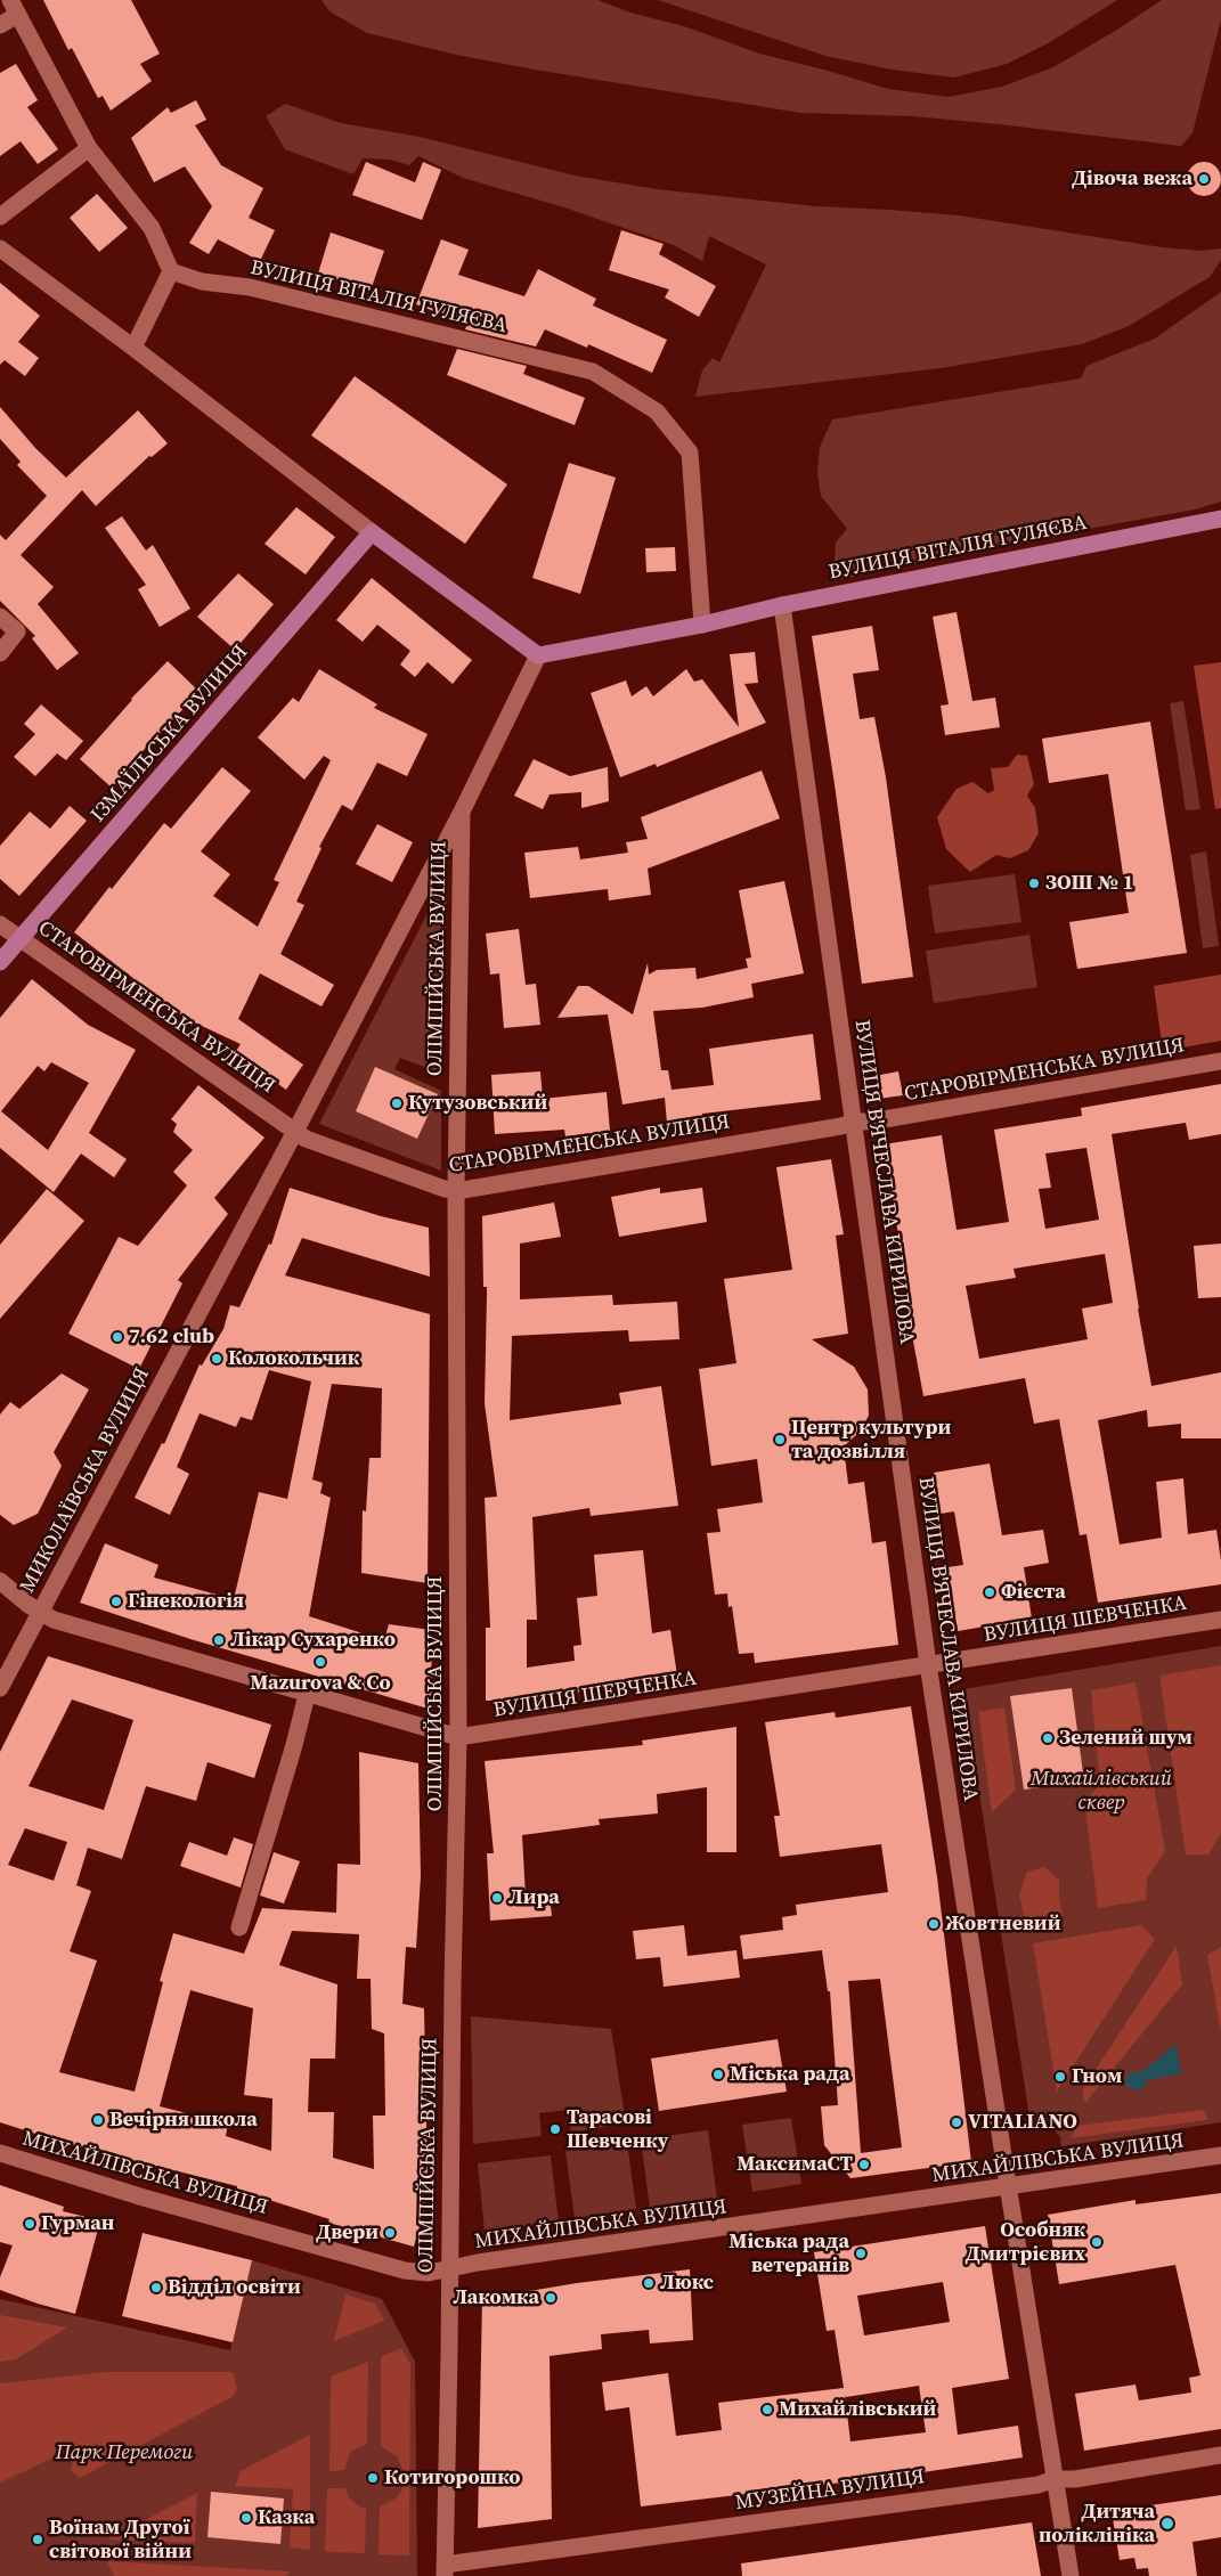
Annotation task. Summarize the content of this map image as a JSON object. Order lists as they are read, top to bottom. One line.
{"streets":{"main road":["ВУЛИЦЯ ВІТАЛІЯ ГУЛЯЄВА","ІЗМАЇЛЬСЬКА ВУЛИЦЯ"],"street":["ОЛІМПІЙСЬКА ВУЛИЦЯ","СТАРОВІРМЕНСЬКА ВУЛИЦЯ","ВУЛИЦЯ В'ЯЧЕСЛАВА КИРИЛОВА","МИКОЛАЇВСЬКА ВУЛИЦЯ","ВУЛИЦЯ ШЕВЧЕНКА","МИХАЙЛІВСЬКА ВУЛИЦЯ","МУЗЕЙНА ВУЛИЦЯ"]},"crossings":[["ВУЛИЦЯ ВІТАЛІЯ ГУЛЯЄВА","ВУЛИЦЯ В'ЯЧЕСЛАВА КИРИЛОВА"],["ВУЛИЦЯ ВІТАЛІЯ ГУЛЯЄВА","МИКОЛАЇВСЬКА ВУЛИЦЯ"],["ІЗМАЇЛЬСЬКА ВУЛИЦЯ","СТАРОВІРМЕНСЬКА ВУЛИЦЯ"],["ОЛІМПІЙСЬКА ВУЛИЦЯ","СТАРОВІРМЕНСЬКА ВУЛИЦЯ"],["ОЛІМПІЙСЬКА ВУЛИЦЯ","МИКОЛАЇВСЬКА ВУЛИЦЯ"],["ОЛІМПІЙСЬКА ВУЛИЦЯ","ВУЛИЦЯ ШЕВЧЕНКА"],["ОЛІМПІЙСЬКА ВУЛИЦЯ","МИХАЙЛІВСЬКА ВУЛИЦЯ"],["ОЛІМПІЙСЬКА ВУЛИЦЯ","МУЗЕЙНА ВУЛИЦЯ"],["СТАРОВІРМЕНСЬКА ВУЛИЦЯ","ВУЛИЦЯ В'ЯЧЕСЛАВА КИРИЛОВА"],["СТАРОВІРМЕНСЬКА ВУЛИЦЯ","МИКОЛАЇВСЬКА ВУЛИЦЯ"],["ВУЛИЦЯ В'ЯЧЕСЛАВА КИРИЛОВА","ВУЛИЦЯ ШЕВЧЕНКА"],["ВУЛИЦЯ В'ЯЧЕСЛАВА КИРИЛОВА","МИХАЙЛІВСЬКА ВУЛИЦЯ"],["ВУЛИЦЯ В'ЯЧЕСЛАВА КИРИЛОВА","МУЗЕЙНА ВУЛИЦЯ"],["МИКОЛАЇВСЬКА ВУЛИЦЯ","ВУЛИЦЯ ШЕВЧЕНКА"]],"parks":["Михайлівський сквер","Парк Перемоги"],"places":["Дівоча вежа","ЗОШ № 1","Кутузовський","7.62 club","Колокольчик","Центр культури та дозвілля","Фієста","Гінекологія","Лікар Сухаренко","Mazurova & Co","Зелений шум","Лира","Жовтневий","Міська рада","Гном","Вечірня школа","VITALIANO","Тарасові Шевченку","МаксимаСТ","Гурман","Двери","Особняк Дмитрієвих","Міська рада ветеранів","Люкс","Відділ освіти","Лакомка","Михайлівський","Котигорошко","Казка","Дитяча поліклініка","Воїнам Другої світової війни"]}
